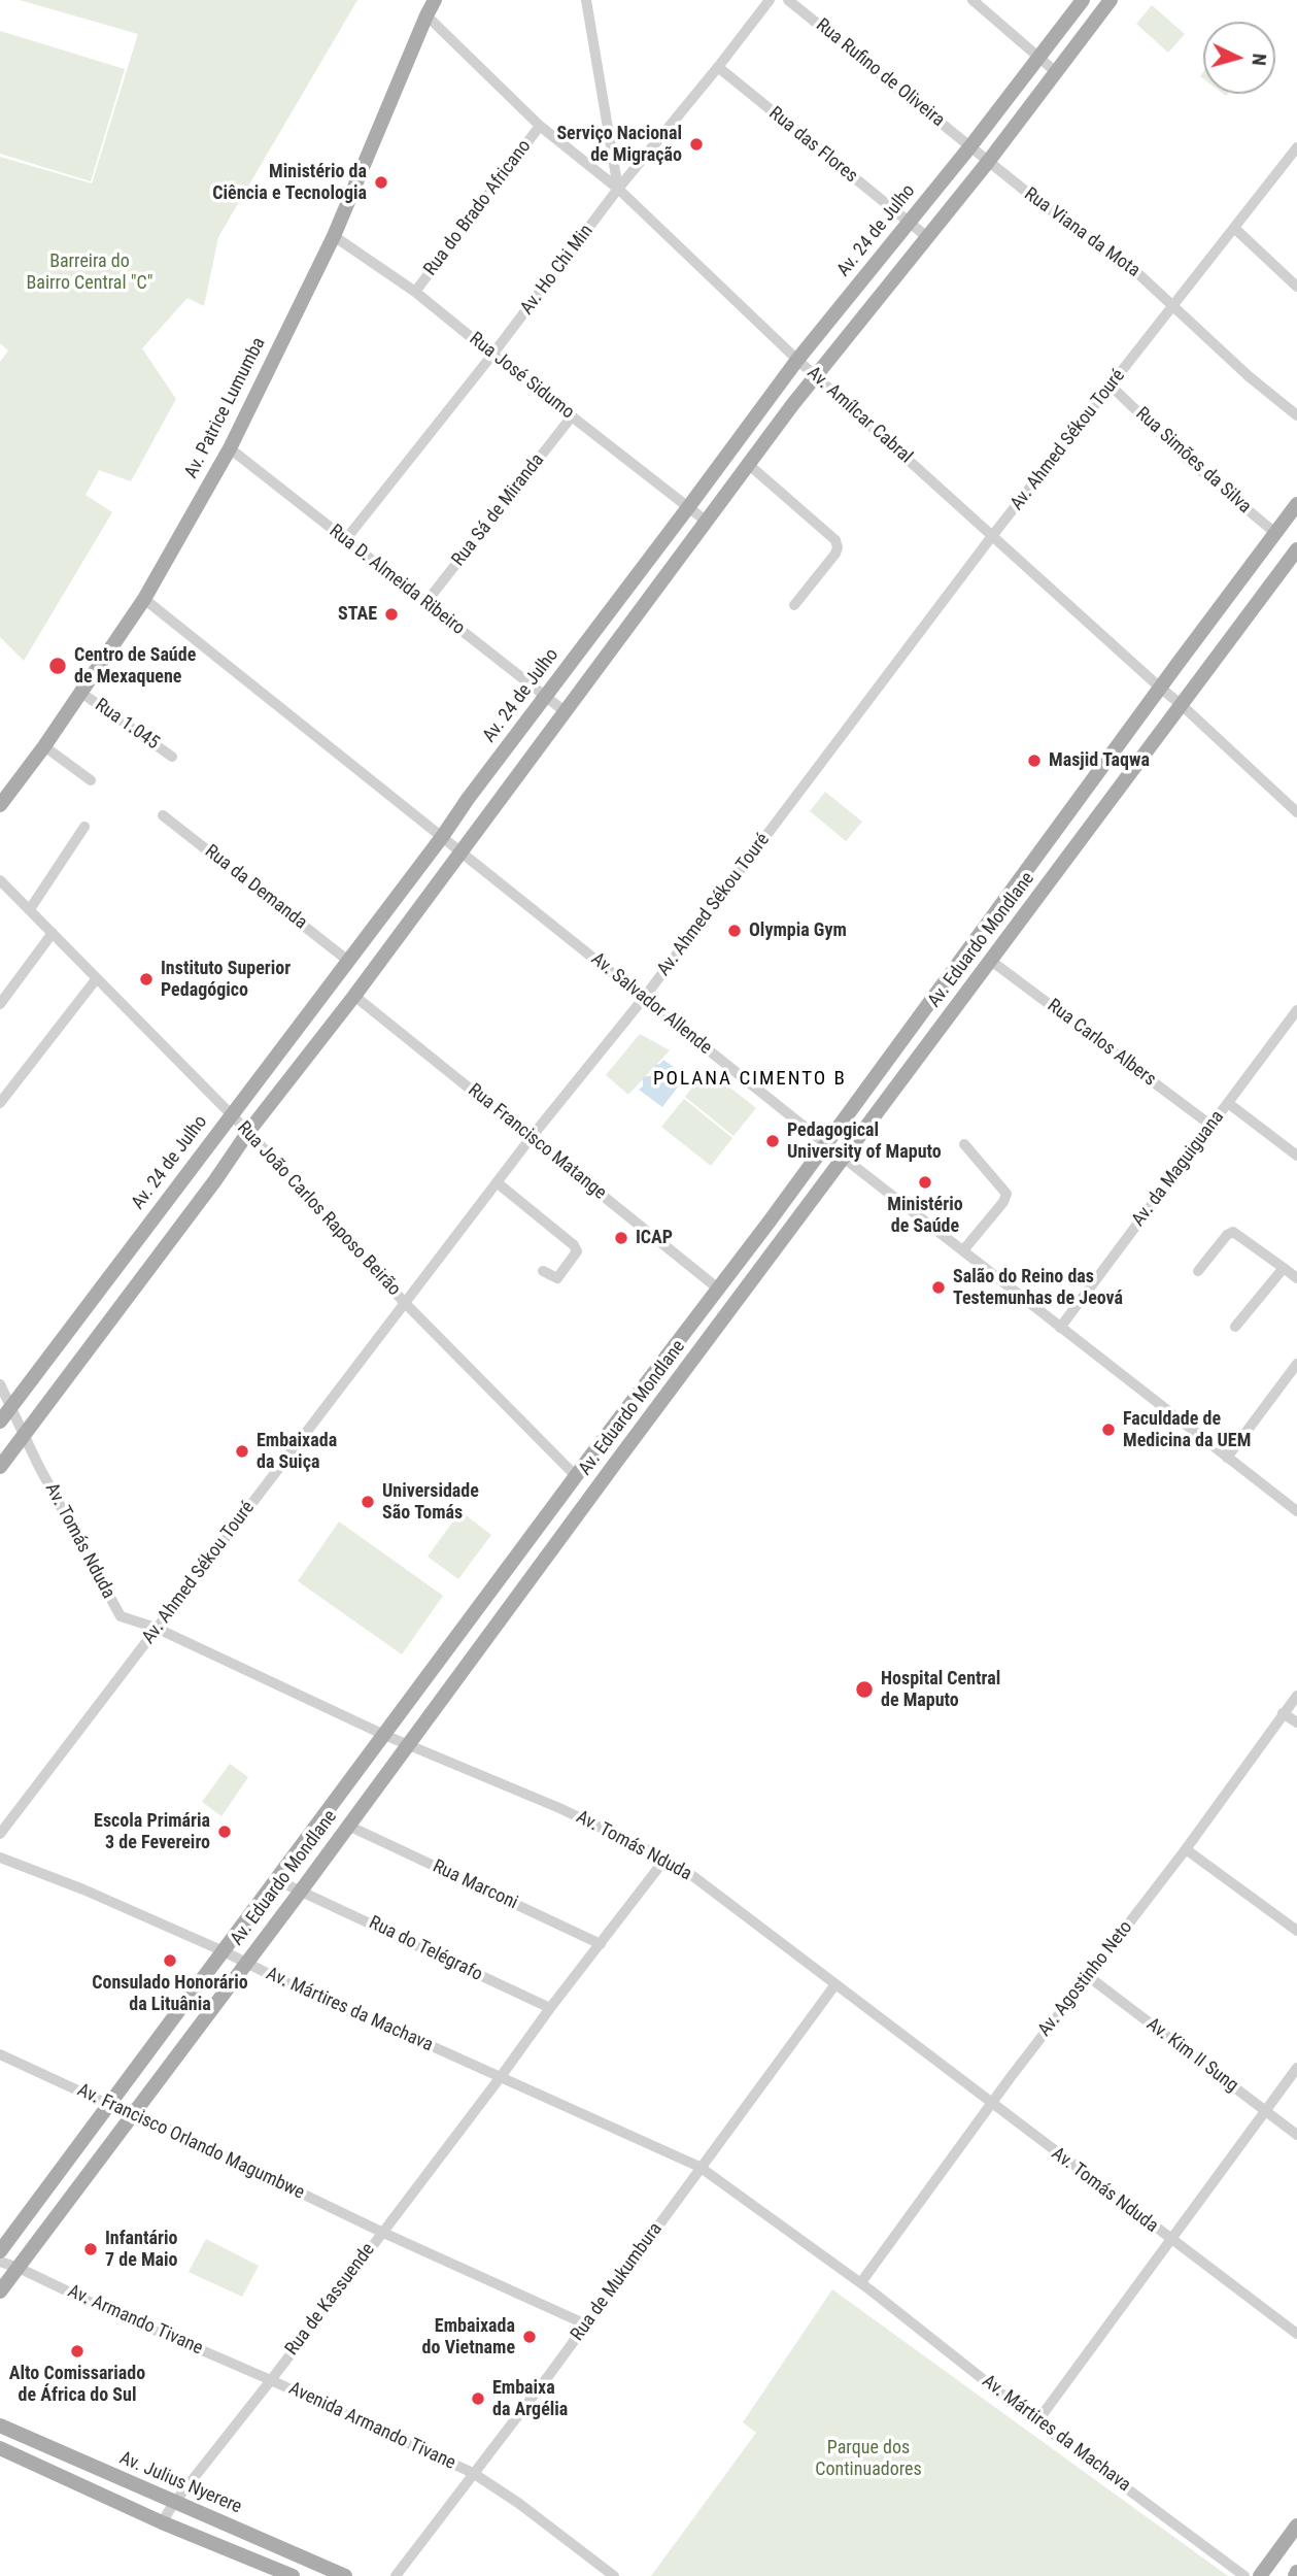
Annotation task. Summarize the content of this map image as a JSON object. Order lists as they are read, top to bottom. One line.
{"streets":{"main road":["Av. 24 de Julho","Av. Patrice Lumumba","Av. Eduardo Mondlane","Av. Julius Nyerere"],"street":["Rua Rufino de Oliveira","Rua das Flores","Rua do Brado Africano","Rua Viana da Mota","Av. Ho Chi Min","Rua José Sidumo","Av. Amílcar Cabral","Av. Ahmed Sékou Touré","Rua Simões da Silva","Rua Sá de Miranda","Rua D. Almeida Ribeiro","Rua 1.045","Rua da Demanda","Av. Salvador Allende","Rua Carlos Albers","Rua Francisco Matange","Av. da Maguiguana","Rua João Carlos Raposo Beirão","Av. Tomás Nduda","Rua Marconi","Rua do Telégrafo","Av. Agostinho Neto","Av. Mártires da Machava","Av. Kim II Sung","Av. Francisco Orlando Magumbwe","Rua de Mukumbura","Rua de Kassuende","Av. Armando Tivane","Avenida Armando Tivane"]},"crossings":[["Rua Rufino de Oliveira","Av. 24 de Julho"],["Rua Rufino de Oliveira","Rua Viana da Mota"],["Rua das Flores","Av. 24 de Julho"],["Rua das Flores","Av. Ho Chi Min"],["Rua do Brado Africano","Rua José Sidumo"],["Rua do Brado Africano","Av. Amílcar Cabral"],["Av. 24 de Julho","Rua José Sidumo"],["Av. 24 de Julho","Av. Amílcar Cabral"],["Av. 24 de Julho","Rua D. Almeida Ribeiro"],["Av. 24 de Julho","Rua da Demanda"],["Av. 24 de Julho","Av. Salvador Allende"],["Av. 24 de Julho","Rua João Carlos Raposo Beirão"],["Av. 24 de Julho","Av. Tomás Nduda"],["Rua Viana da Mota","Av. Ahmed Sékou Touré"],["Av. Ho Chi Min","Rua José Sidumo"],["Av. Ho Chi Min","Av. Amílcar Cabral"],["Av. Ho Chi Min","Rua D. Almeida Ribeiro"],["Rua José Sidumo","Av. Patrice Lumumba"],["Rua José Sidumo","Rua Sá de Miranda"],["Av. Patrice Lumumba","Av. Amílcar Cabral"],["Av. Patrice Lumumba","Rua D. Almeida Ribeiro"],["Av. Patrice Lumumba","Rua 1.045"],["Av. Patrice Lumumba","Av. Salvador Allende"],["Av. Amílcar Cabral","Av. Ahmed Sékou Touré"],["Av. Amílcar Cabral","Av. Eduardo Mondlane"],["Av. Ahmed Sékou Touré","Rua Simões da Silva"],["Av. Ahmed Sékou Touré","Av. Salvador Allende"],["Av. Ahmed Sékou Touré","Rua Francisco Matange"],["Av. Ahmed Sékou Touré","Rua João Carlos Raposo Beirão"],["Av. Ahmed Sékou Touré","Av. Tomás Nduda"],["Rua Simões da Silva","Av. Eduardo Mondlane"],["Rua Sá de Miranda","Rua D. Almeida Ribeiro"],["Av. Eduardo Mondlane","Av. Salvador Allende"],["Av. Eduardo Mondlane","Rua Carlos Albers"],["Av. Eduardo Mondlane","Rua Francisco Matange"],["Av. Eduardo Mondlane","Rua João Carlos Raposo Beirão"],["Av. Eduardo Mondlane","Av. Tomás Nduda"],["Av. Eduardo Mondlane","Rua Marconi"],["Av. Eduardo Mondlane","Rua do Telégrafo"],["Av. Eduardo Mondlane","Av. Mártires da Machava"],["Av. Eduardo Mondlane","Av. Francisco Orlando Magumbwe"],["Av. Eduardo Mondlane","Av. Armando Tivane"],["Av. Salvador Allende","Av. da Maguiguana"],["Rua Carlos Albers","Av. da Maguiguana"],["Av. Tomás Nduda","Av. Agostinho Neto"],["Av. Tomás Nduda","Rua de Mukumbura"],["Rua do Telégrafo","Rua de Kassuende"],["Av. Agostinho Neto","Av. Mártires da Machava"],["Av. Agostinho Neto","Av. Kim II Sung"],["Av. Mártires da Machava","Rua de Mukumbura"],["Av. Mártires da Machava","Rua de Kassuende"],["Av. Francisco Orlando Magumbwe","Rua de Mukumbura"],["Av. Francisco Orlando Magumbwe","Rua de Kassuende"],["Rua de Mukumbura","Avenida Armando Tivane"],["Rua de Kassuende","Av. Armando Tivane"],["Rua de Kassuende","Avenida Armando Tivane"],["Rua de Kassuende","Av. Julius Nyerere"],["Av. Armando Tivane","Avenida Armando Tivane"]],"districts":["POLANA CIMENTO B"],"parks":["Barreira do Bairro Central \"C\"","Parque dos Continuadores"],"places":["Serviço Nacional de Migração","Ministério da Ciência e Tecnologia","STAE","Centro de Saúde de Mexaquene","Masjid Taqwa","Olympia Gym","Instituto Superior Pedagógico","Pedagogical University of Maputo","Ministério de Saúde","ICAP","Salão do Reino das Testemunhas de Jeová","Faculdade de Medicina da UEM","Embaixada da Suiça","Universidade São Tomás","Hospital Central de Maputo","Escola Primária 3 de Fevereiro","Consulado Honorário da Lituânia","Infantário 7 de Maio","Embaixada do Vietname","Alto Comissariado de África do Sul","Embaixa da Argélia"],"north":"right"}
